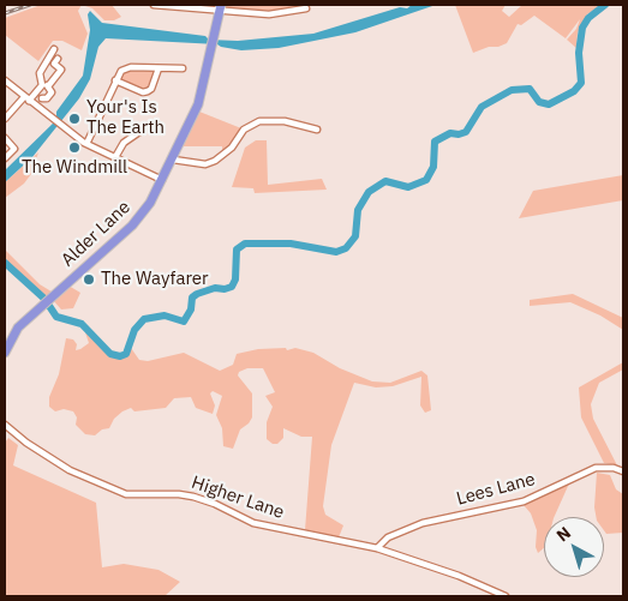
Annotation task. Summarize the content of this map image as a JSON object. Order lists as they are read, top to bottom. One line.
{"streets":{"highway":["Alder Lane"],"street":["Lees Lane","Higher Lane"]},"crossings":[["Lees Lane","Higher Lane"]],"places":["Your's Is The Earth","The Windmill","The Wayfarer"],"north":"top left"}
